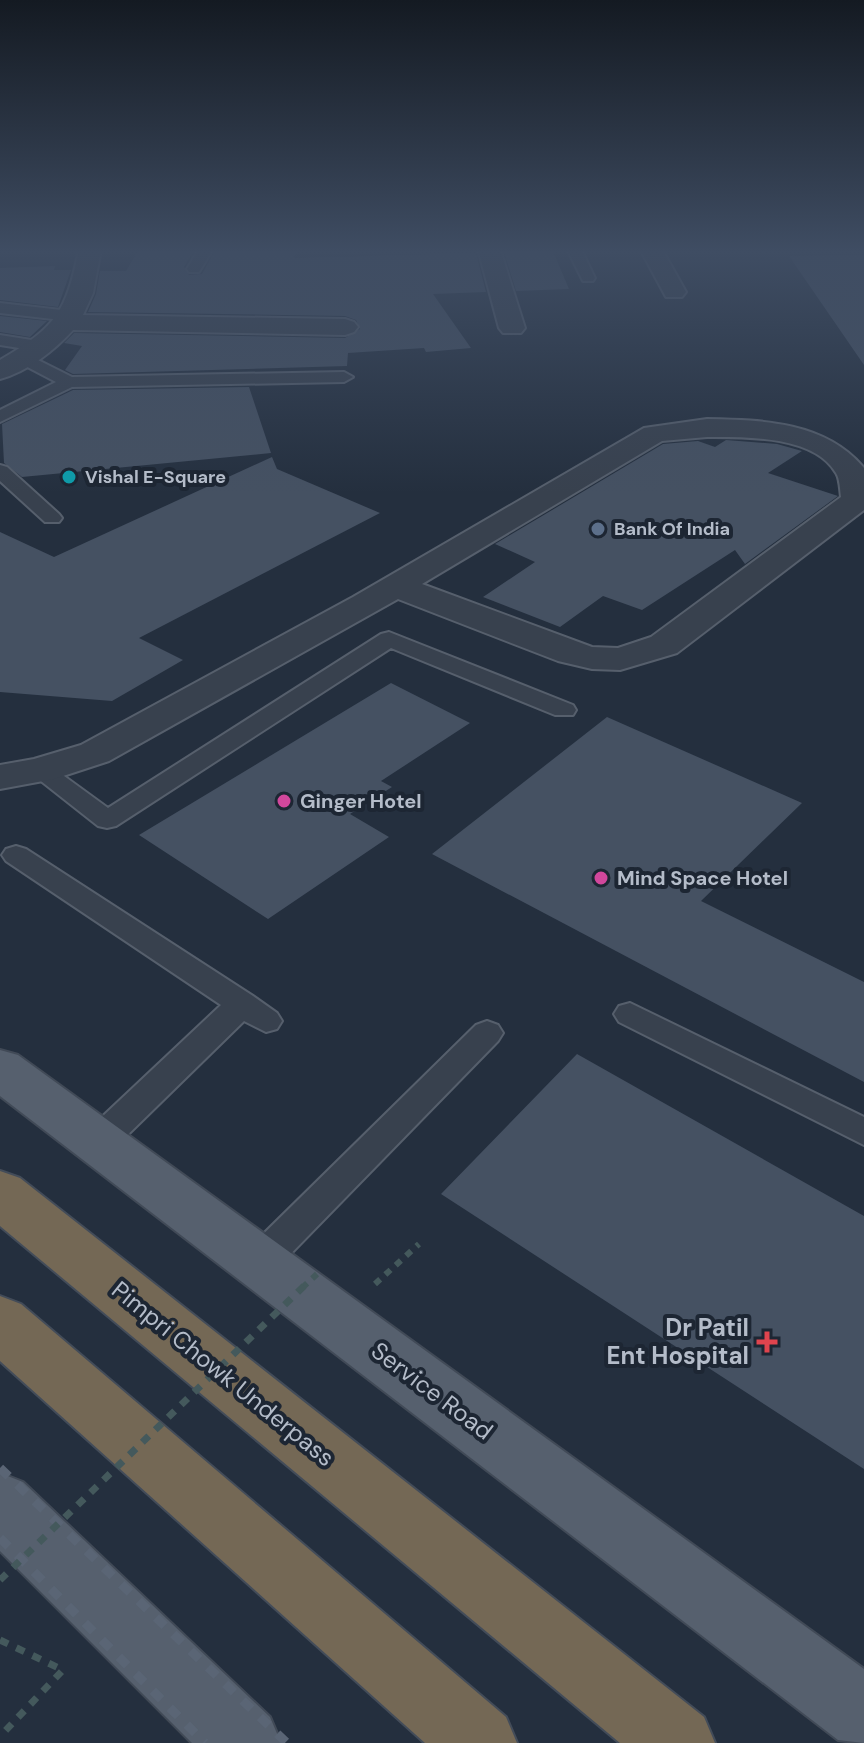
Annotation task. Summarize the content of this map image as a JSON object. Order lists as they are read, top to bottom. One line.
{"streets":{"highway":["Pimpri Chowk Underpass"],"main road":["Service Road"]},"places":{"other":["Vishal E-Square","Bank Of India","Ginger Hotel","Mind Space Hotel"],"health":["Dr Patil Ent Hospital"]}}
